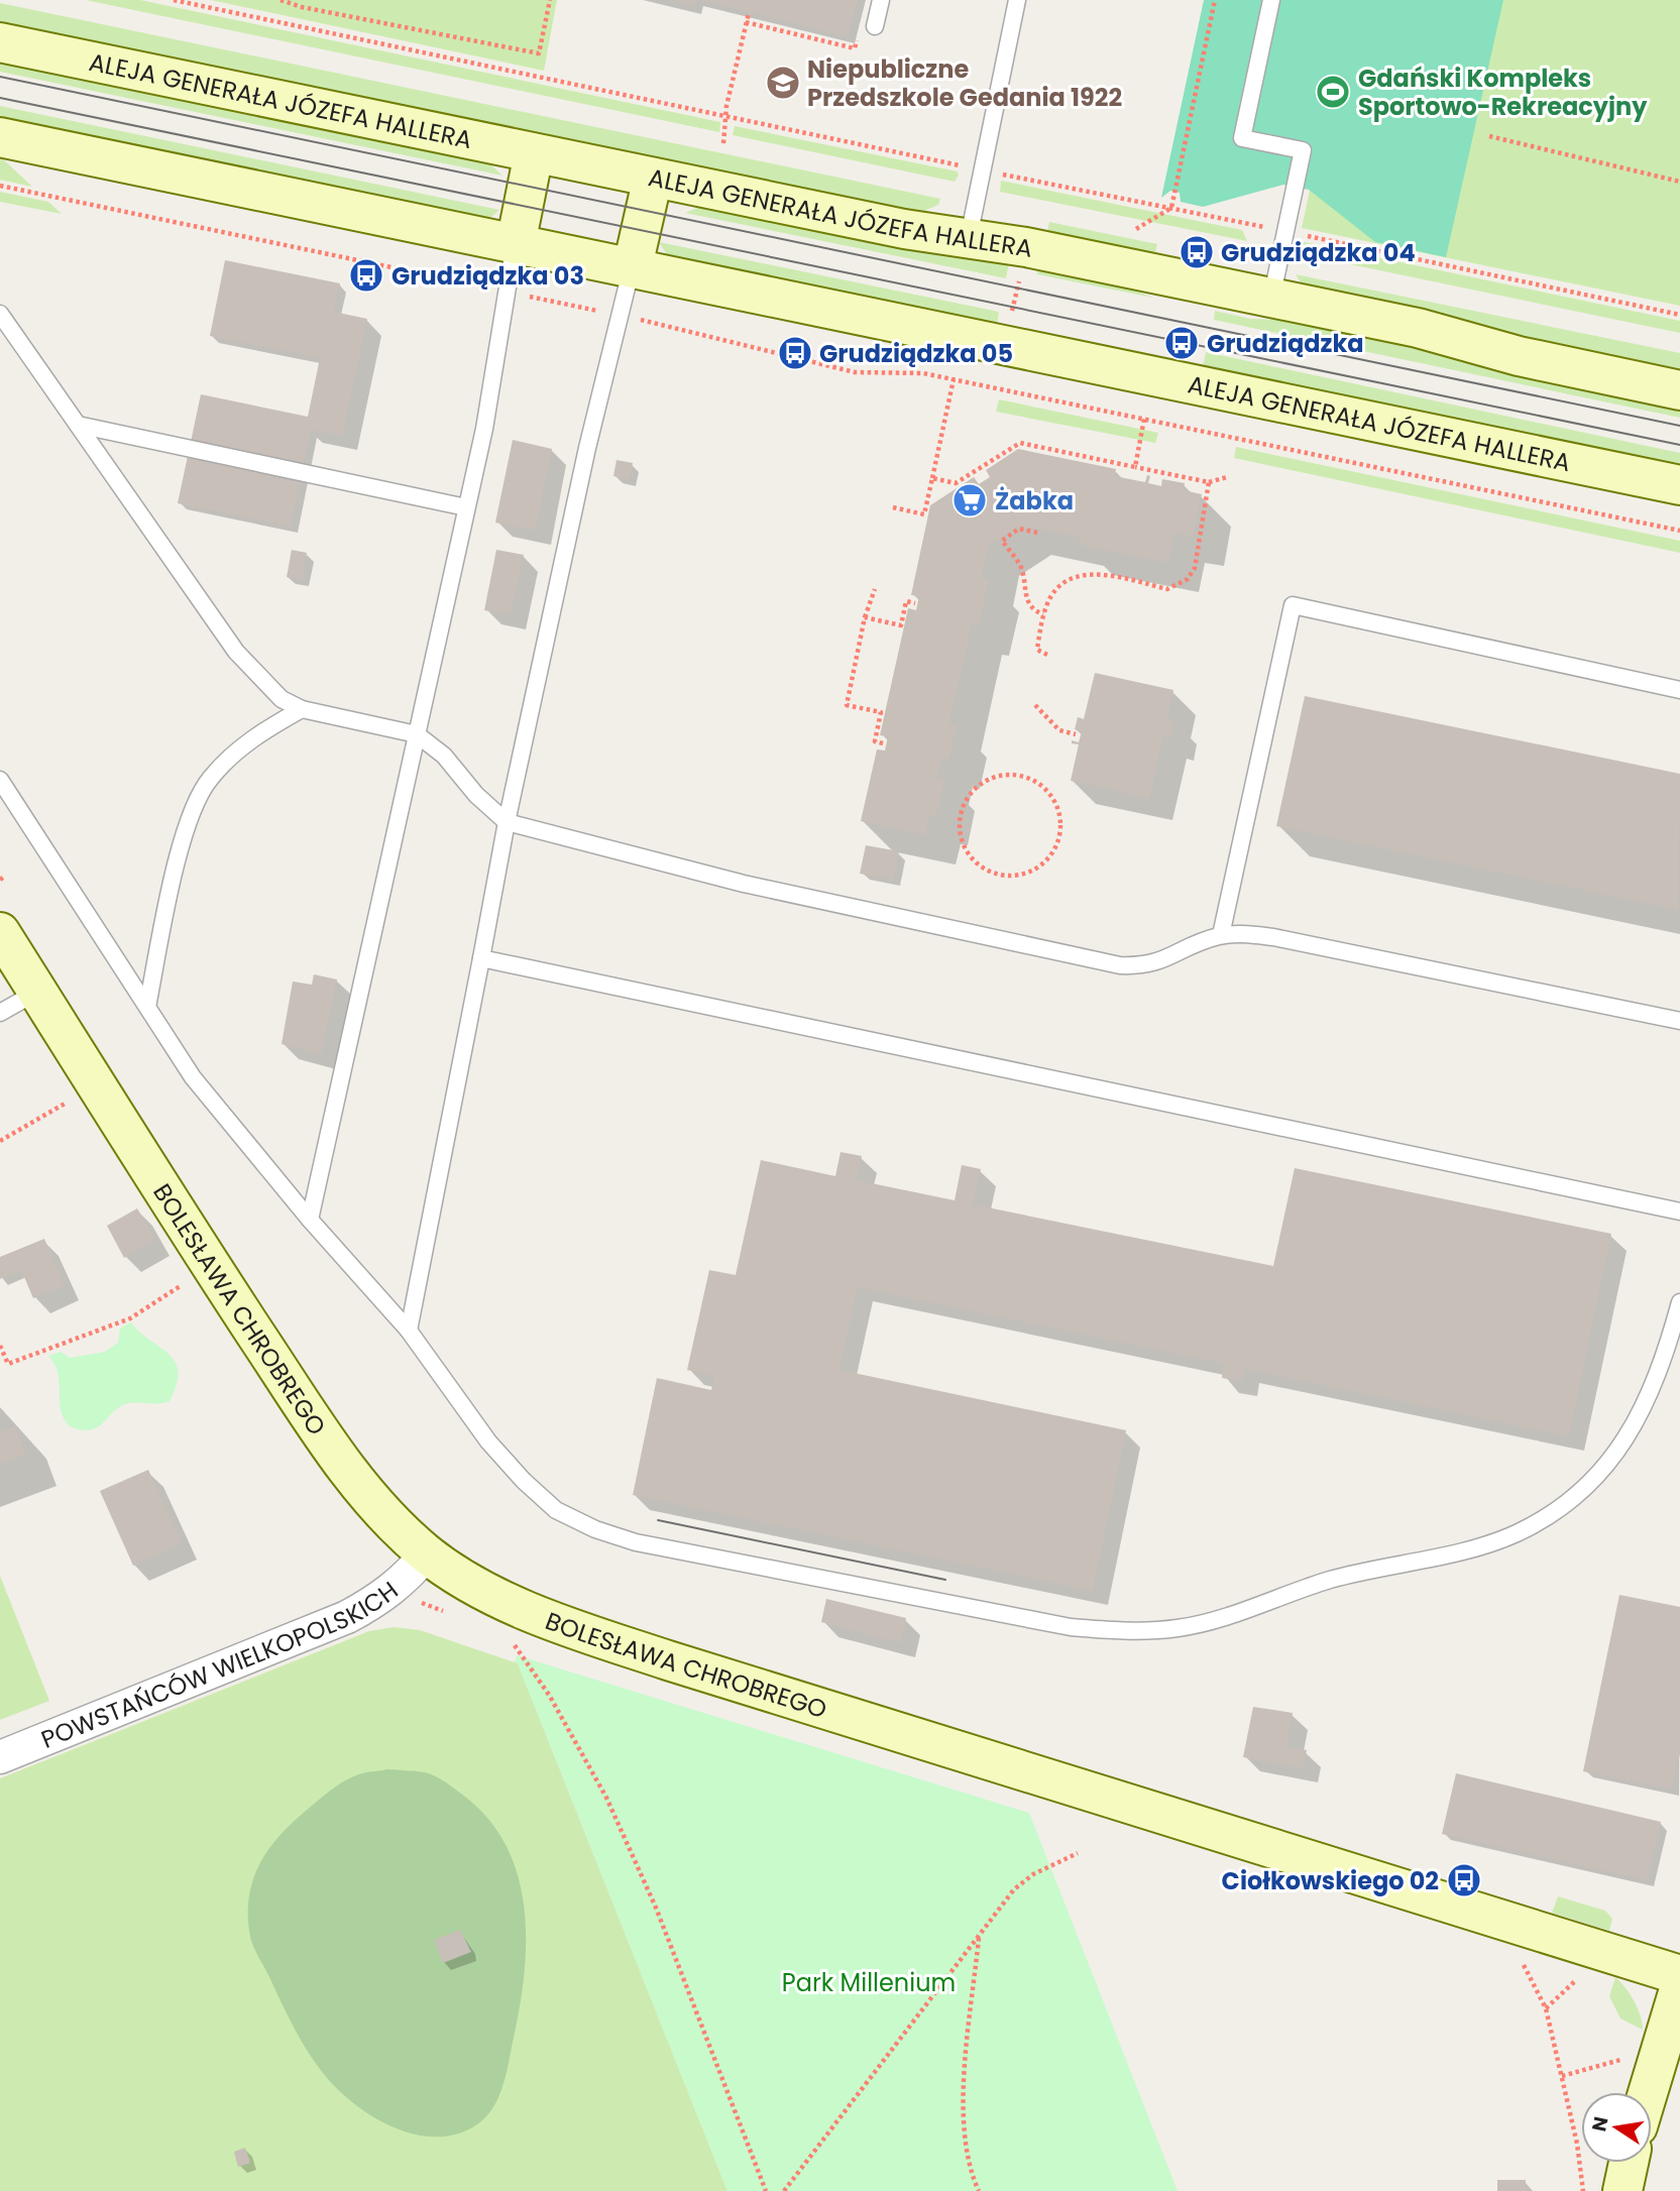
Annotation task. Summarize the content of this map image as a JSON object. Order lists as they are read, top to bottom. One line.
{"streets":{"main road":["ALEJA GENERAŁA JÓZEFA HALLERA","BOLESŁAWA CHROBREGO"],"street":["POWSTAŃCÓW WIELKOPOLSKICH"]},"crossings":[["BOLESŁAWA CHROBREGO","POWSTAŃCÓW WIELKOPOLSKICH"]],"parks":["Park Millenium"],"places":{"school or university":["Niepubliczne Przedszkole Gedania 1922"],"sports":["Gdański Kompleks Sportowo-Rekreacyjny"],"bus stop":["Grudziądzka 04","Grudziądzka 03","Grudziądzka","Grudziądzka 05","Ciołkowskiego 02"],"supermarket":["Żabka"]},"north":"left"}
